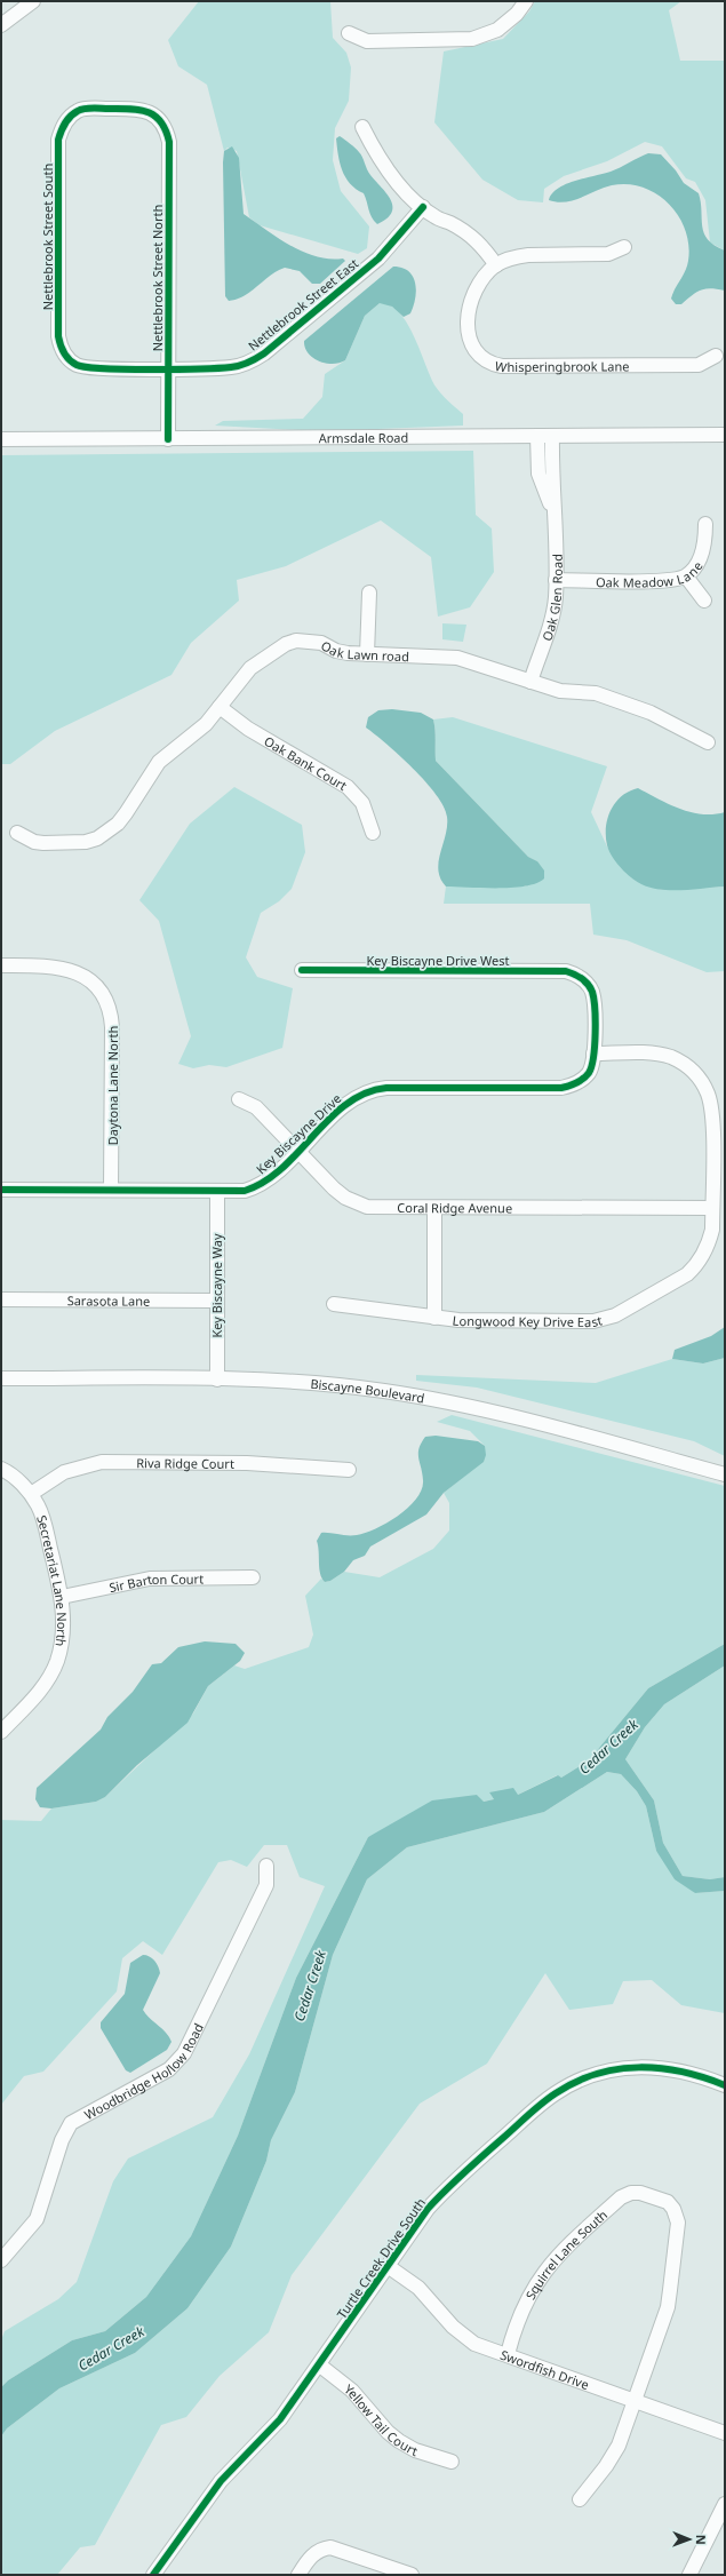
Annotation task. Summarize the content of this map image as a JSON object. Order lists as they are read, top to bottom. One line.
{"streets":{"street":["Nettlebrook Street South","Nettlebrook Street North","Nettlebrook Street East","Whisperingbrook Lane","Armsdale Road","Oak Meadow Lane","Oak Glen Road","Oak Lawn road","Oak Bank Court","Key Biscayne Drive West","Daytona Lane North","Key Biscayne Drive","Coral Ridge Avenue","Key Biscayne Way","Sarasota Lane","Longwood Key Drive East","Biscayne Boulevard","Riva Ridge Court","Secretariat Lane North","Sir Barton Court","Woodbridge Hollow Road","Squirrel Lane South","Turtle Creek Drive South","Swordfish Drive","Yellow Tail Court"]},"crossings":[["Nettlebrook Street South","Nettlebrook Street North"],["Nettlebrook Street South","Nettlebrook Street East"],["Nettlebrook Street North","Nettlebrook Street East"],["Nettlebrook Street North","Armsdale Road"],["Armsdale Road","Oak Glen Road"],["Oak Meadow Lane","Oak Glen Road"],["Oak Glen Road","Oak Lawn road"],["Oak Lawn road","Oak Bank Court"],["Key Biscayne Drive West","Key Biscayne Drive"],["Daytona Lane North","Key Biscayne Drive"],["Key Biscayne Drive","Coral Ridge Avenue"],["Key Biscayne Drive","Key Biscayne Way"],["Coral Ridge Avenue","Longwood Key Drive East"],["Key Biscayne Way","Sarasota Lane"],["Key Biscayne Way","Biscayne Boulevard"],["Riva Ridge Court","Secretariat Lane North"],["Secretariat Lane North","Sir Barton Court"],["Squirrel Lane South","Swordfish Drive"],["Turtle Creek Drive South","Swordfish Drive"],["Turtle Creek Drive South","Yellow Tail Court"]],"water":["Cedar Creek"],"north":"right"}
